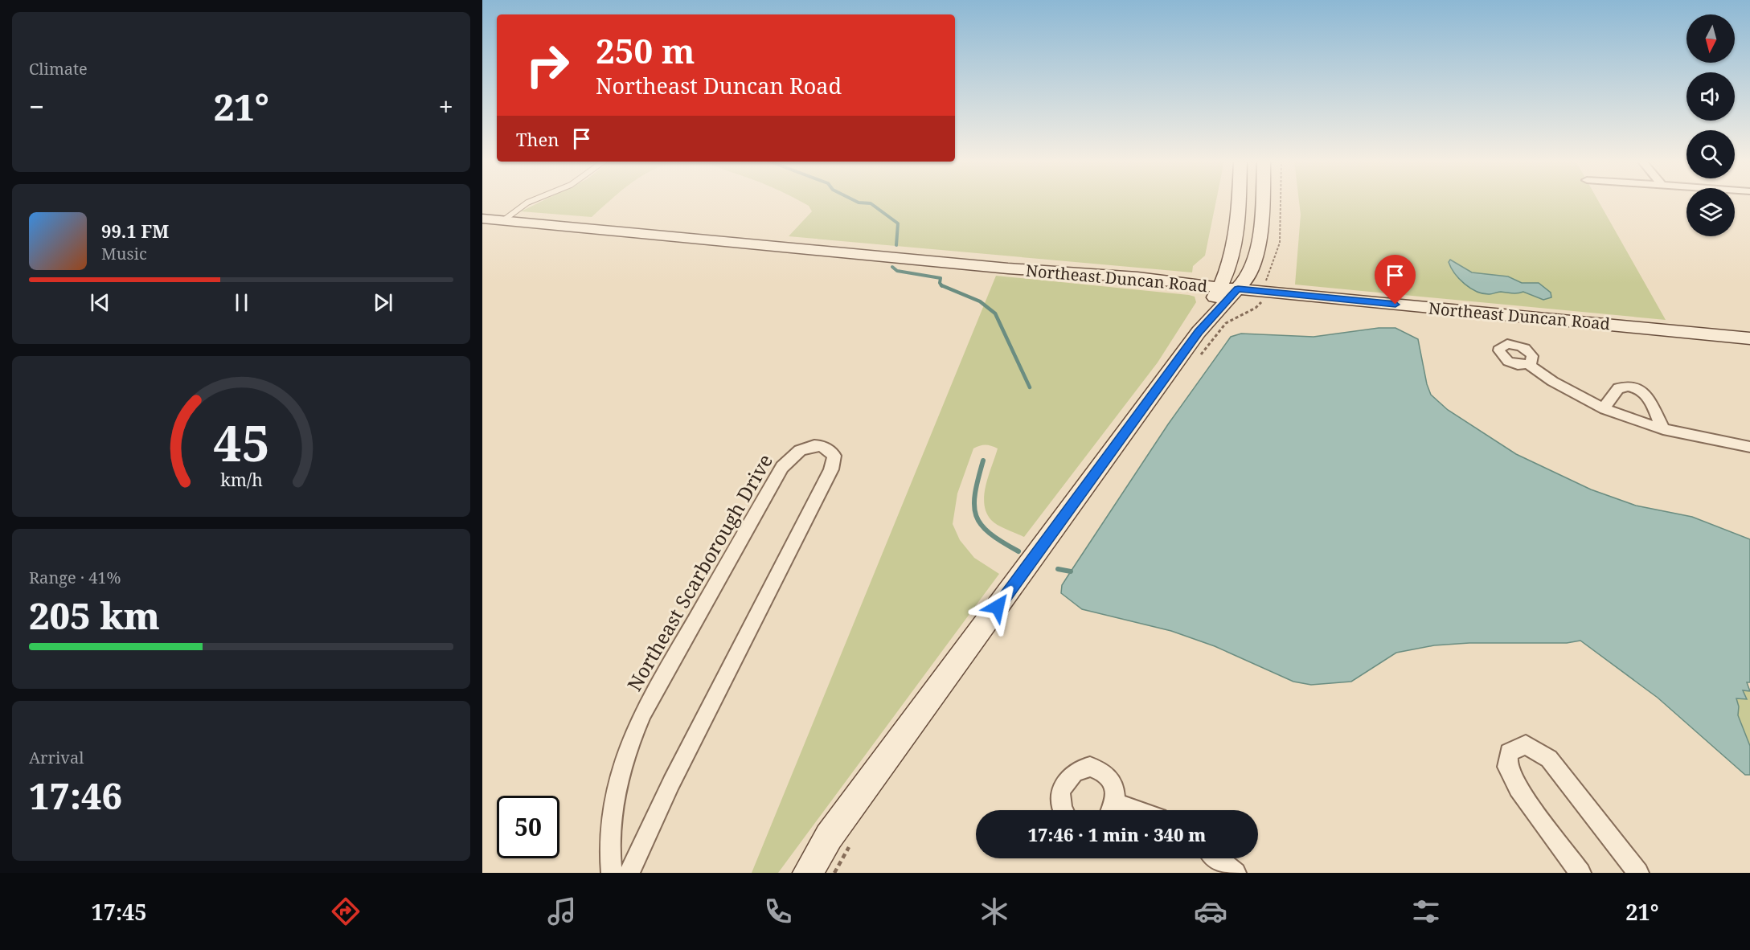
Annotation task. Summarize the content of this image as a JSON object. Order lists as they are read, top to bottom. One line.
{"streets":{"street":["Northeast Duncan Road","Northeast Scarborough Drive"]},"north":"bottom","page":{"tile":["Climate",["Range · 41%","205 km"],["Arrival","17:46"]],"turn":["250 m","Northeast Duncan Road"],"heat":["−","21°","+"],"then":"Then","song":["99.1 FM","Music"],"limit":"50","trip":"17:46 · 1 min · 340 m","tabs":["17:45","21°"],"gauge":["45","km/h"]}}
